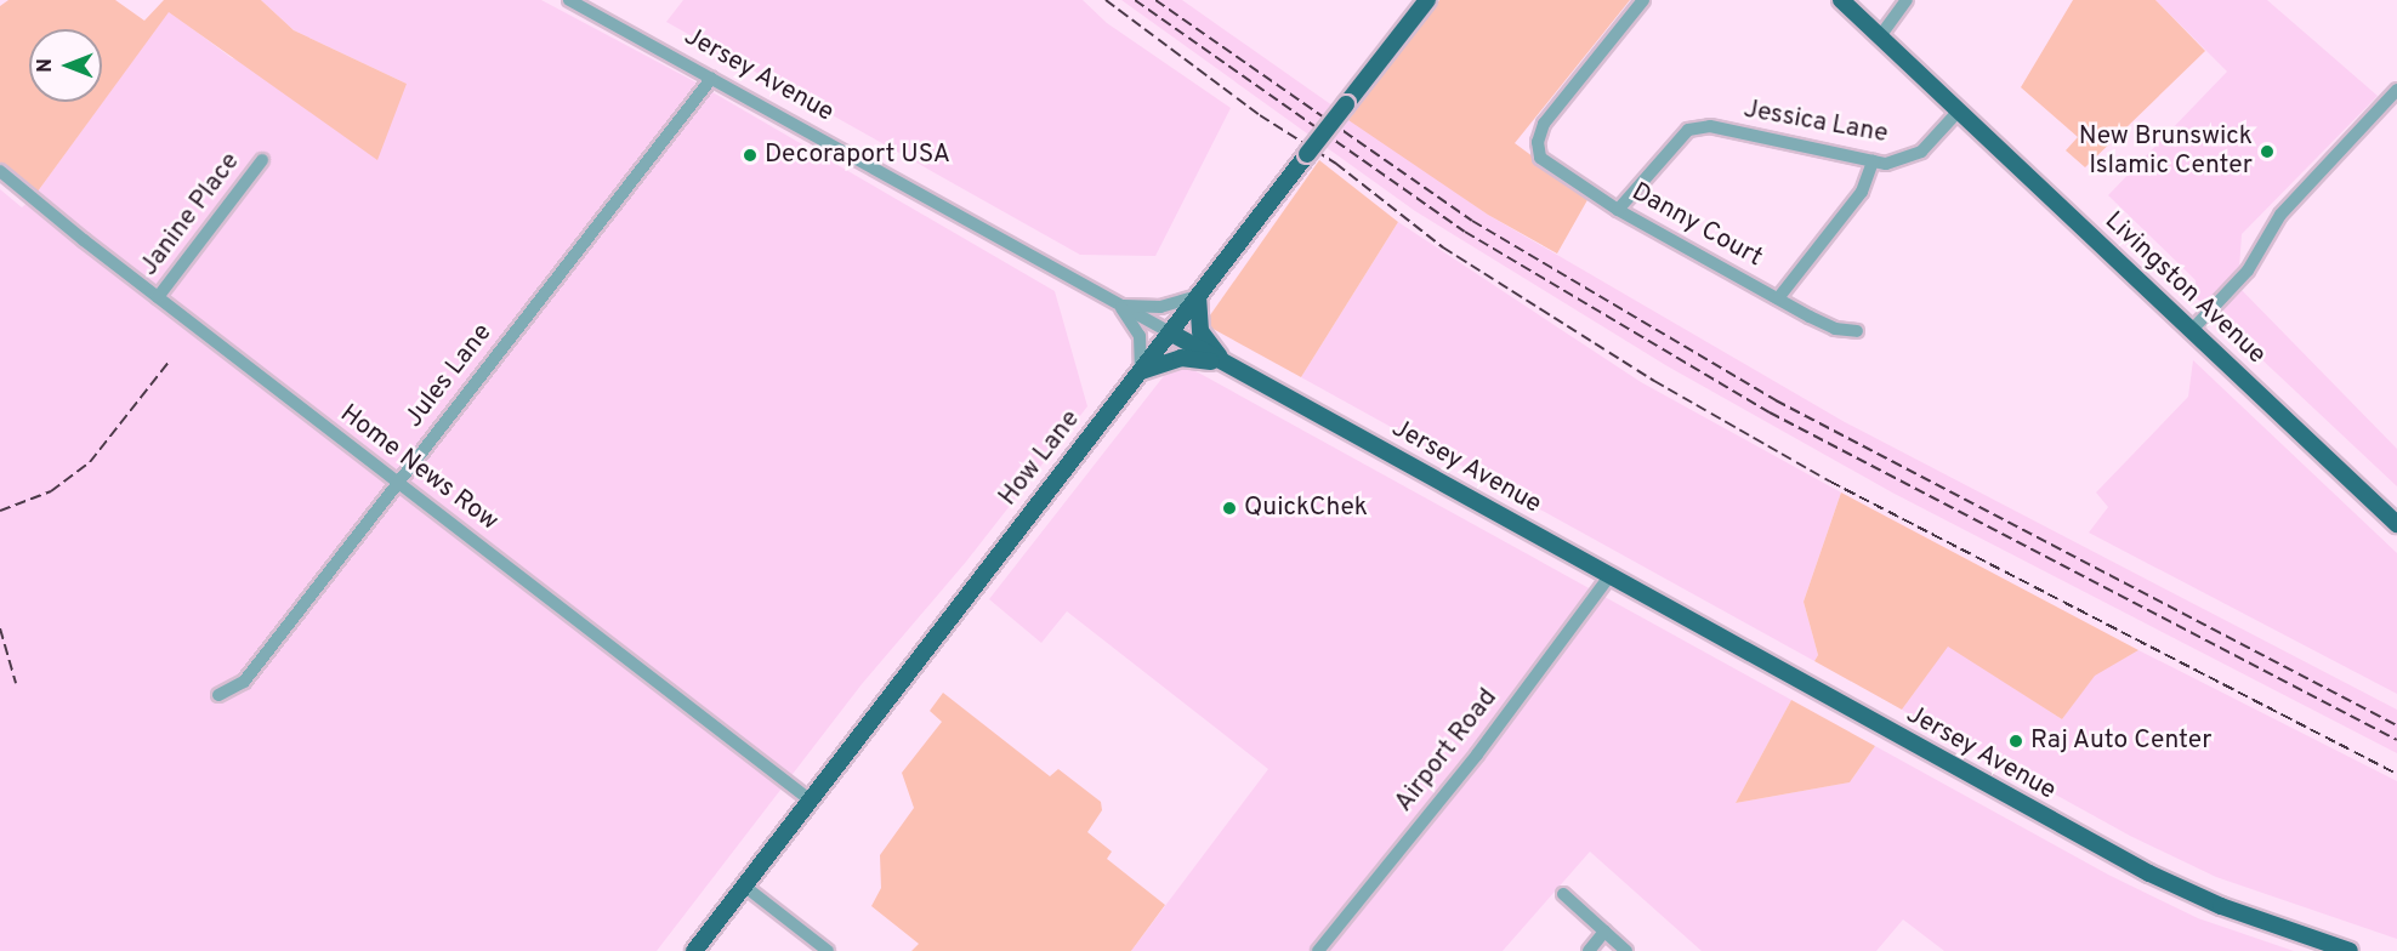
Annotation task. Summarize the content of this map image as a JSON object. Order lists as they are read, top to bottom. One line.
{"streets":{"main road":["Jersey Avenue","Livingston Avenue","How Lane"],"street":["Jessica Lane","Janine Place","Danny Court","Jules Lane","Home News Row","Airport Road"]},"crossings":[["Jersey Avenue","Jules Lane"],["Jersey Avenue","How Lane"],["Jersey Avenue","Airport Road"],["Jessica Lane","Danny Court"],["Jessica Lane","Livingston Avenue"],["Janine Place","Home News Row"],["Jules Lane","Home News Row"],["How Lane","Home News Row"]],"places":["New Brunswick Islamic Center","Decoraport USA","QuickChek","Raj Auto Center"],"north":"left"}
